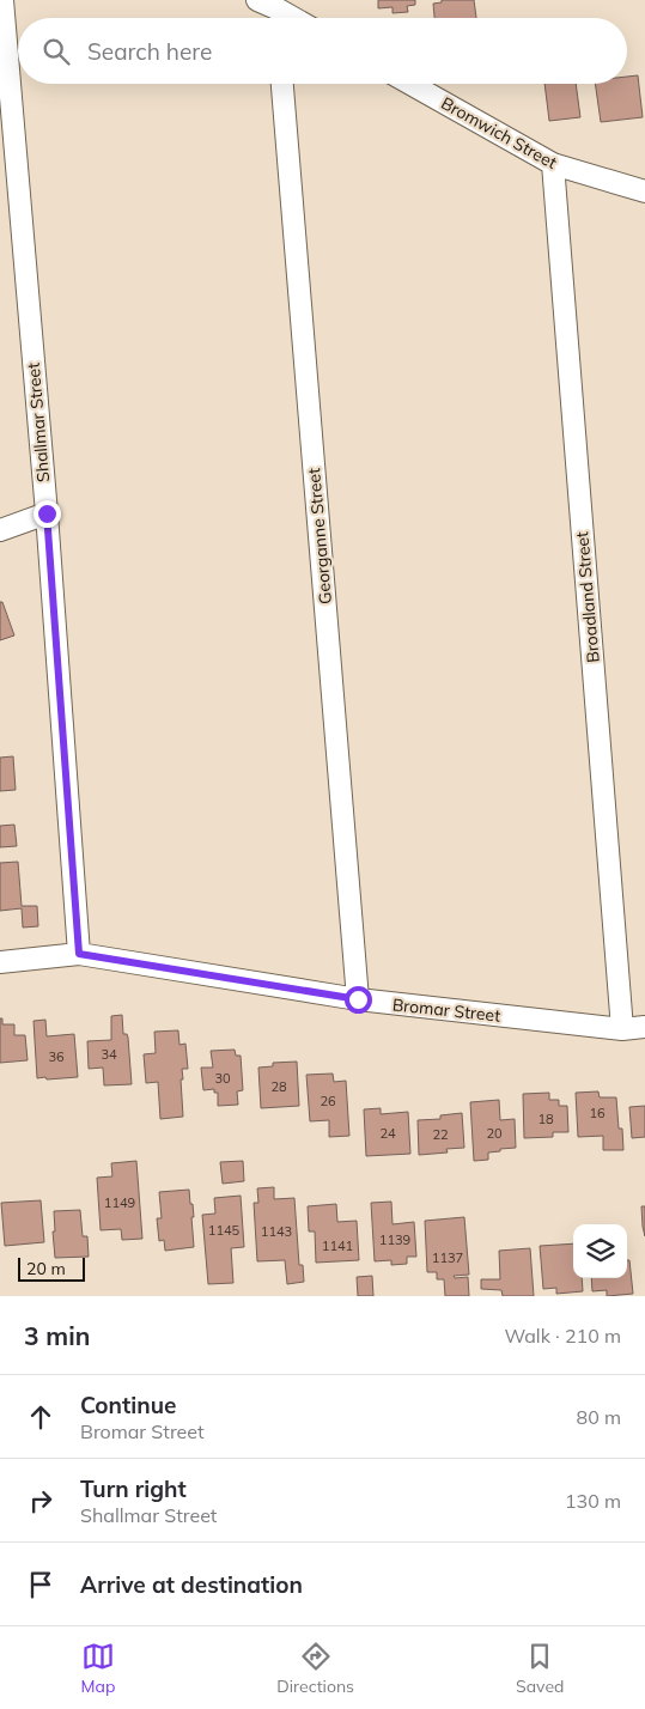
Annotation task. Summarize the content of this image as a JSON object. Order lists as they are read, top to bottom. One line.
{"streets":{"street":["Bromwich Street","Shallmar Street","Georganne Street","Broadland Street","Bromar Street"]},"crossings":[["Bromwich Street","Broadland Street"],["Shallmar Street","Bromar Street"],["Georganne Street","Bromar Street"],["Broadland Street","Bromar Street"]],"house_numbers":["34","36","30","28","26","16","18","24","20","22","1149","1145","1143","1139","1141","1137"],"scale_bar":"20 m","page":{"search":"Search here","scale":"20 m","heading":["3 min","Walk · 210 m"],"list":[["Continue","Bromar Street","80 m"],["Turn right","Shallmar Street","130 m"],"Arrive at destination"],"nav":["Map","Directions","Saved"]}}
